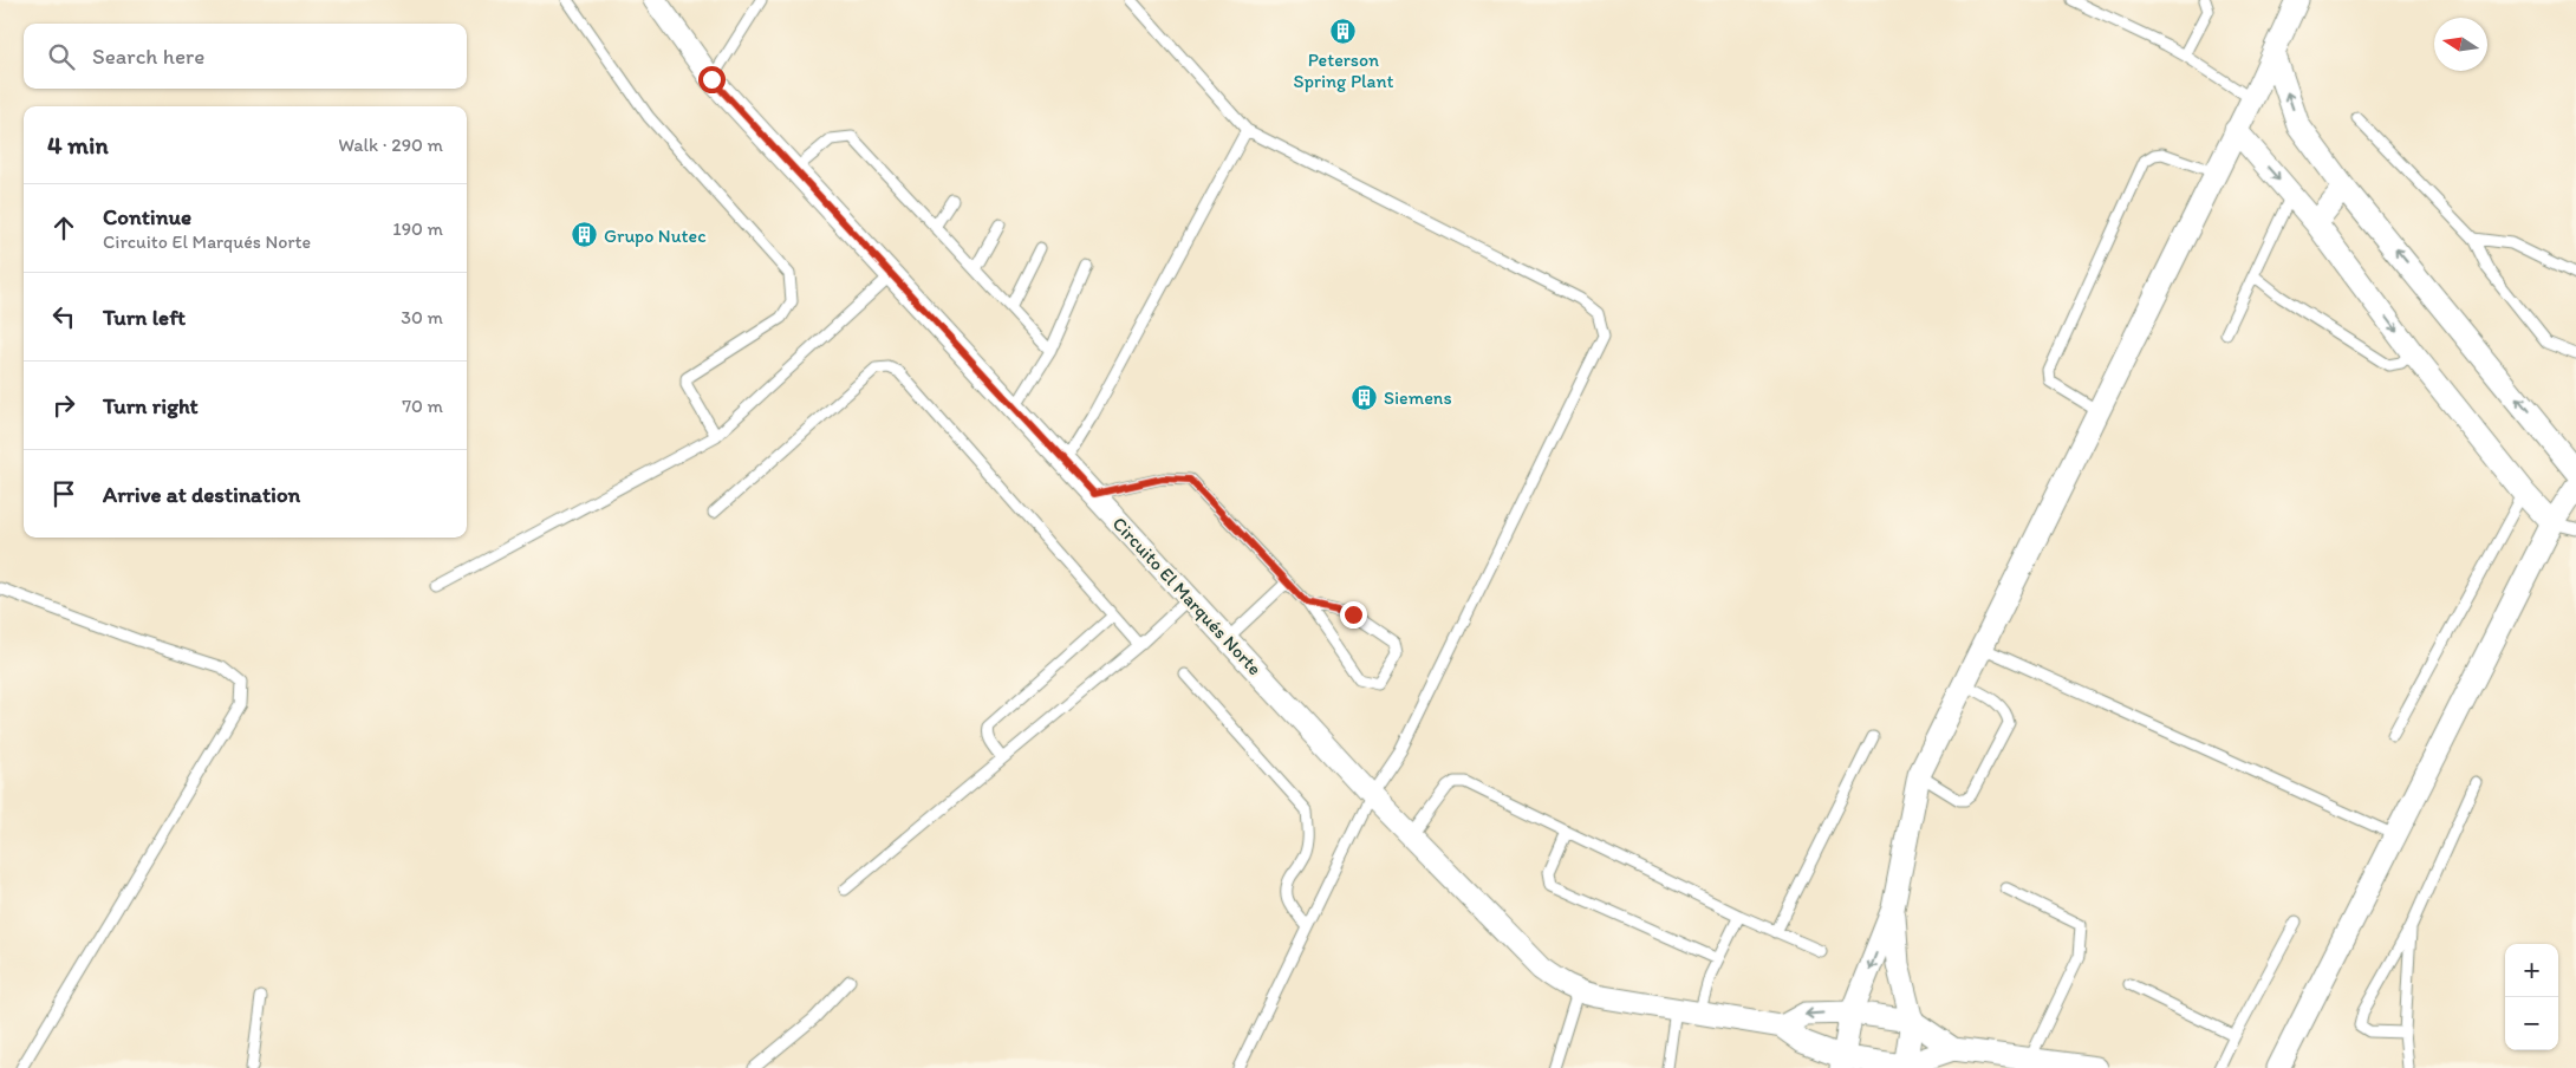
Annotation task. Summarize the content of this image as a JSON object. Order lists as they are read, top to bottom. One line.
{"streets":{"street":["Circuito El Marqués Norte"]},"places":{"building":["Peterson Spring Plant","Grupo Nutec","Siemens"]},"north":"left","page":{"search":"Search here","heading":["4 min","Walk · 290 m"],"list":[["Continue","Circuito El Marqués Norte","190 m"],["Turn left","30 m"],["Turn right","70 m"],"Arrive at destination"],"map_buttons":["+","−"]}}
